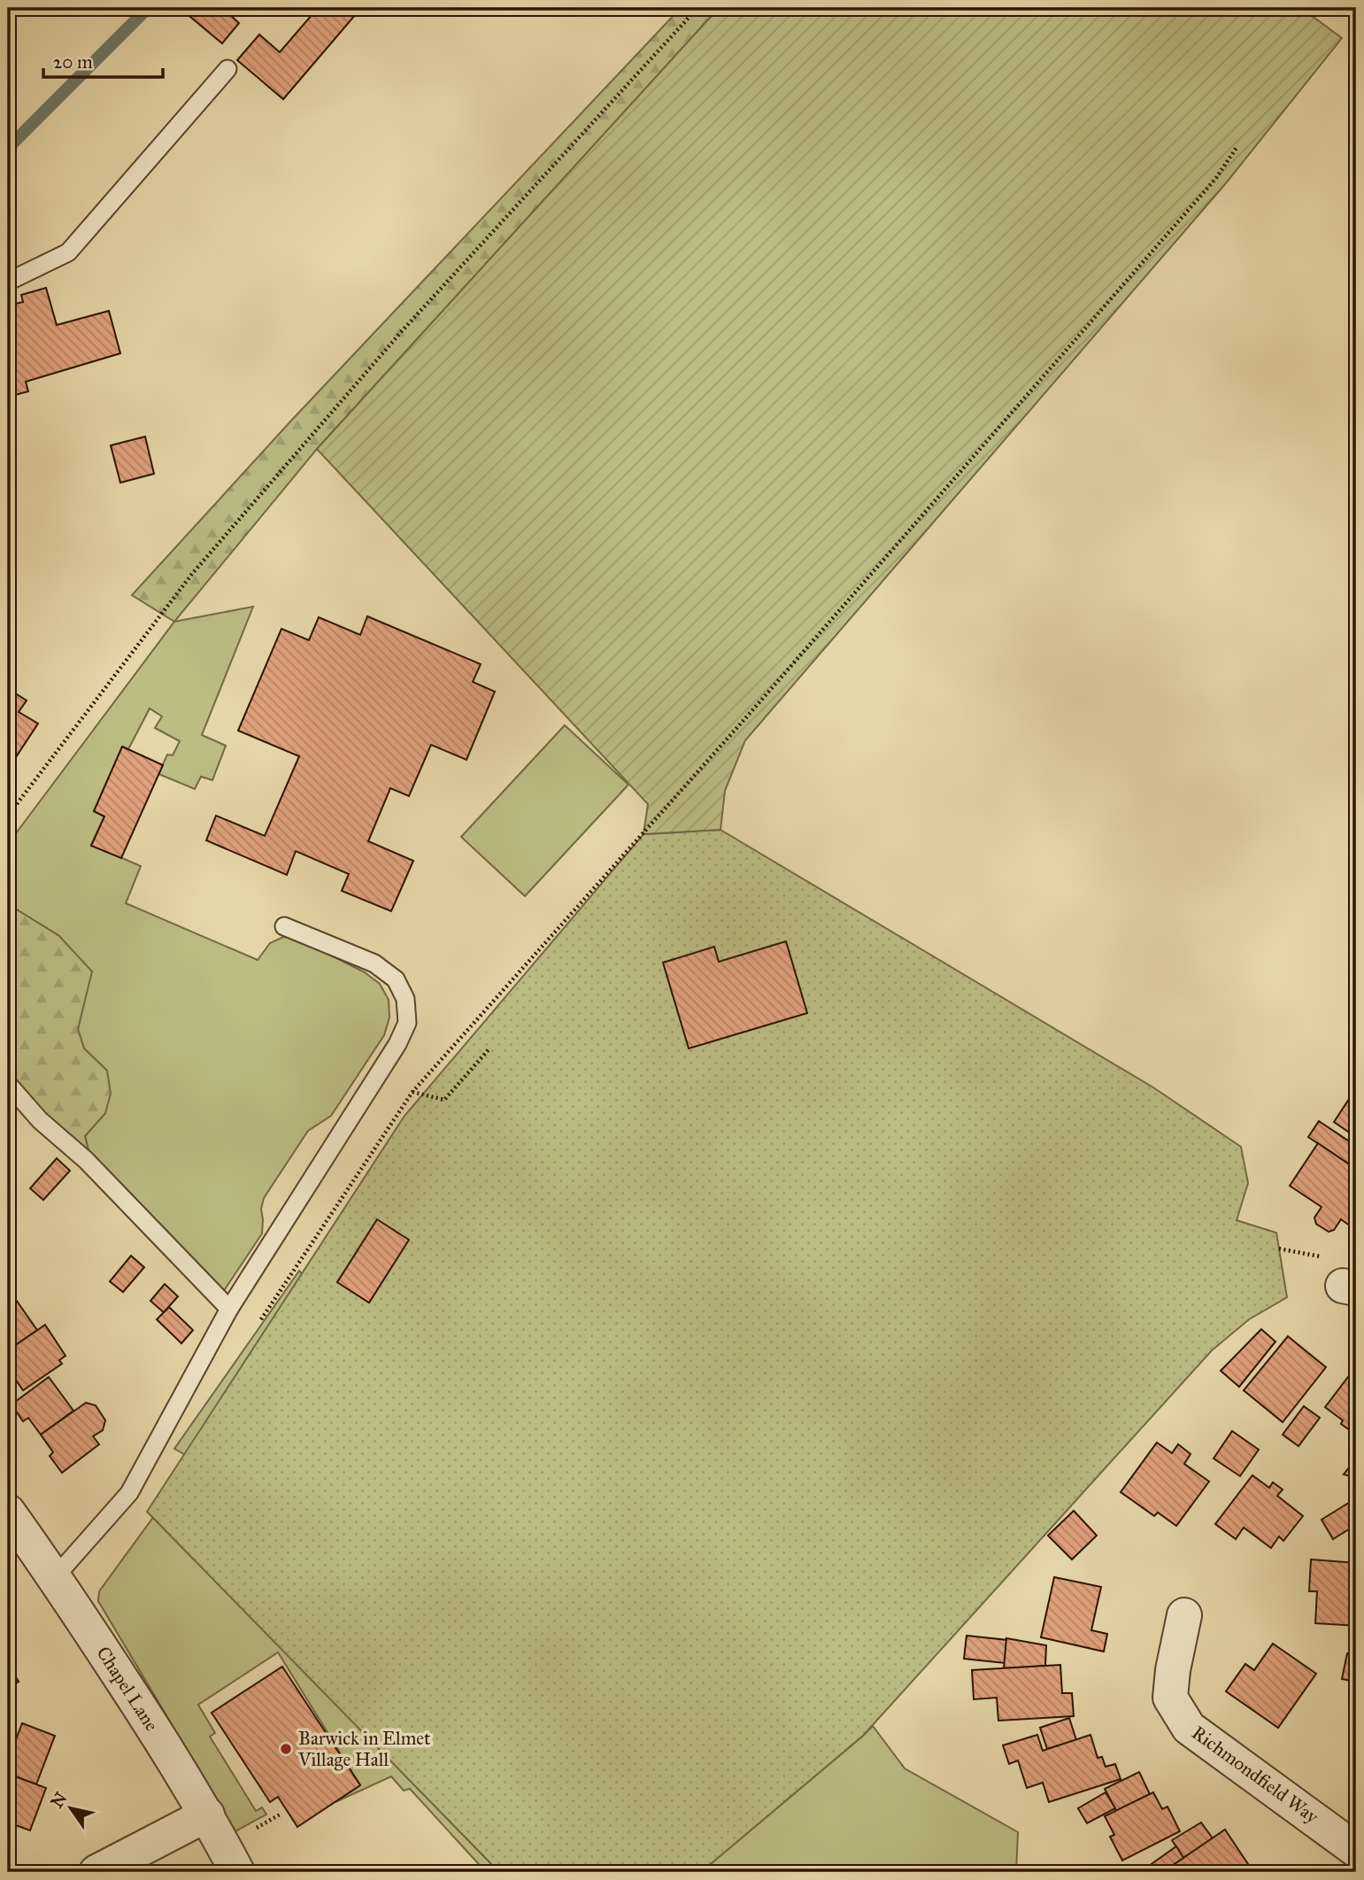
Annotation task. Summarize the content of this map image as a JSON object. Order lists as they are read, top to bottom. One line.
{"streets":{"street":["Chapel Lane","Richmondfield Way"]},"places":["Barwick in Elmet Village Hall"],"scale_bar":"20 m","north":"top left"}
